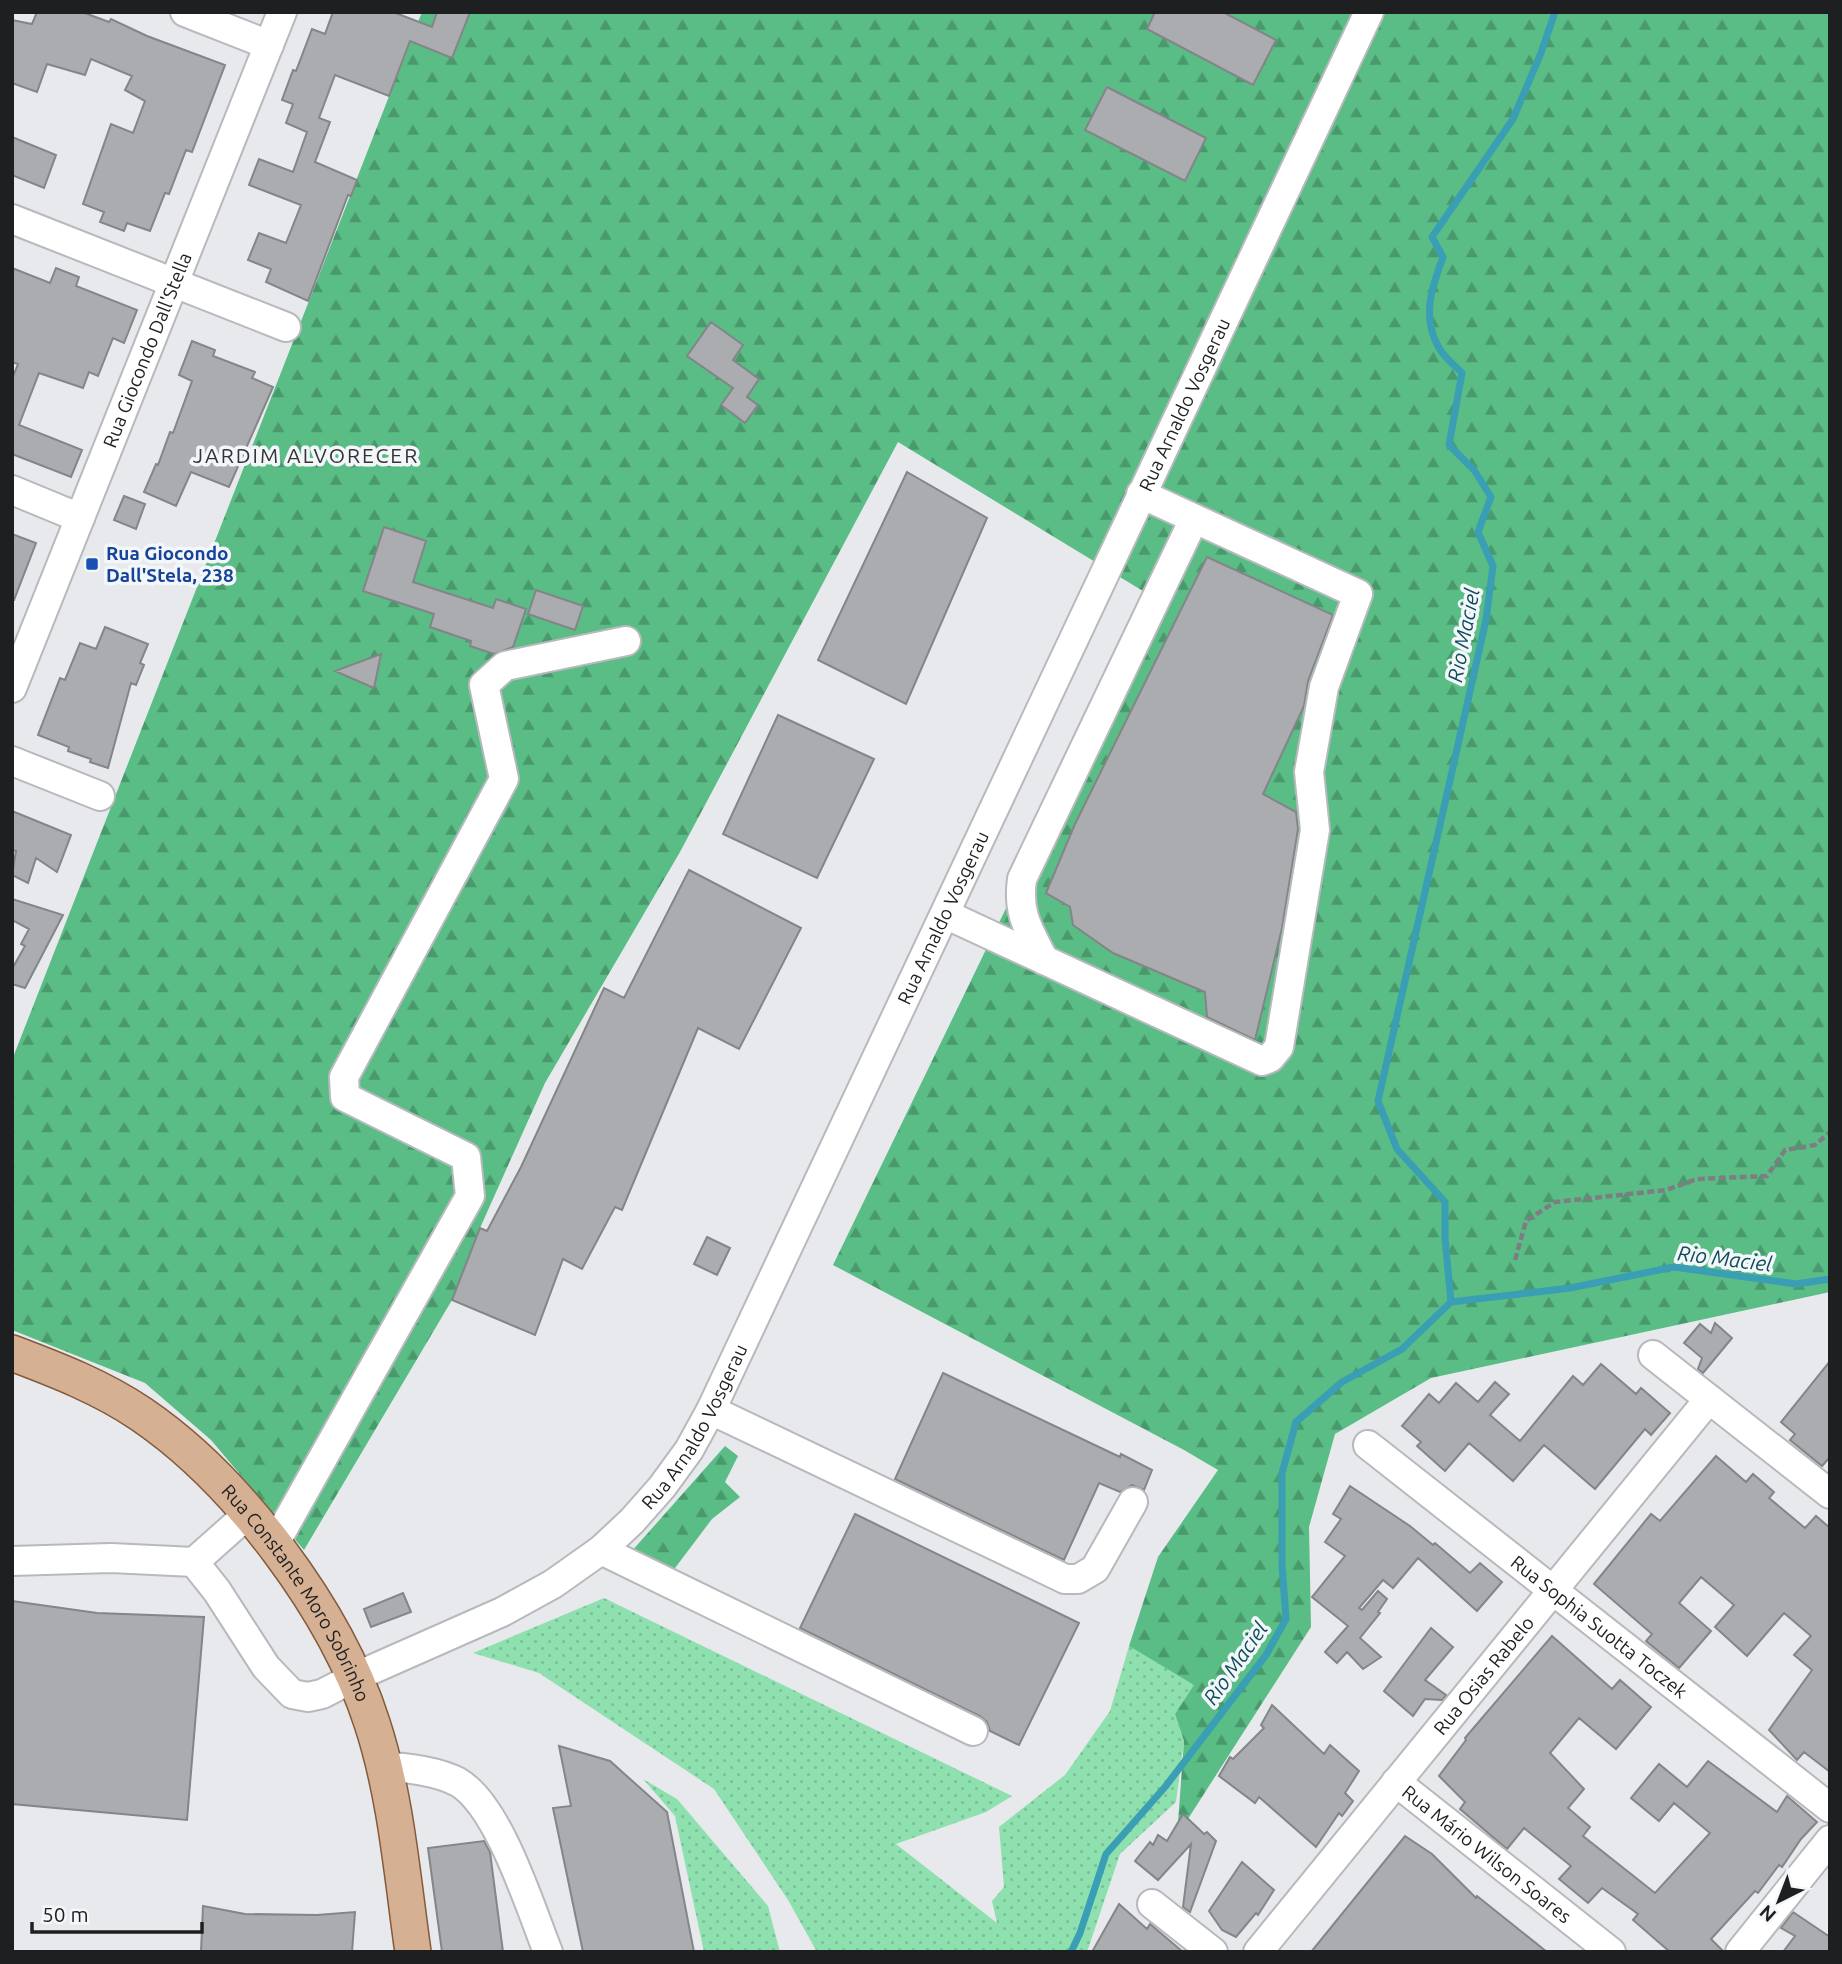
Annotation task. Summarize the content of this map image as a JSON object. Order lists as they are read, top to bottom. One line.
{"streets":{"main road":["Rua Constante Moro Sobrinho"],"street":["Rua Giocondo Dall'Stella","Rua Arnaldo Vosgerau","Rua Sophia Suotta Toczek","Rua Osias Rabelo","Rua Mário Wilson Soares"]},"crossings":[["Rua Arnaldo Vosgerau","Rua Constante Moro Sobrinho"],["Rua Sophia Suotta Toczek","Rua Osias Rabelo"],["Rua Osias Rabelo","Rua Mário Wilson Soares"]],"districts":["JARDIM ALVORECER"],"water":["Rio Maciel"],"places":{"transit":["Rua Giocondo Dall'Stela, 238"]},"scale_bar":"50 m","north":"bottom left"}
